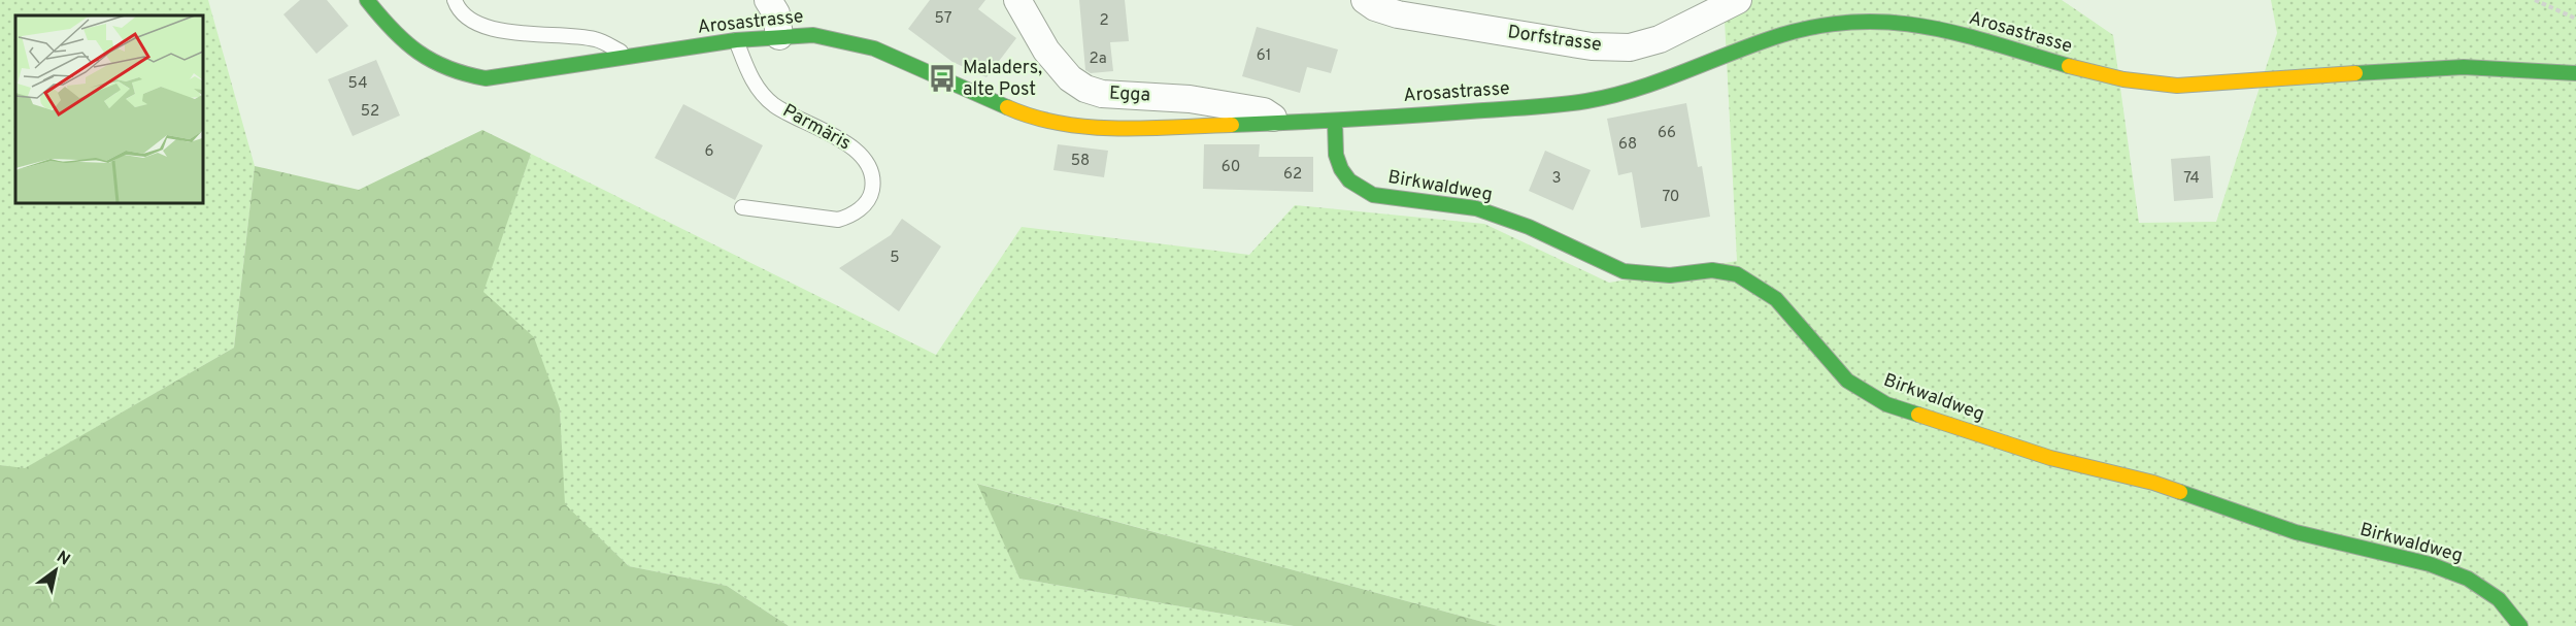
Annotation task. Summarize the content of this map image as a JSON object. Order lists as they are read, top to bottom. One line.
{"streets":{"main road":["Arosastrasse","Birkwaldweg"],"street":["Dorfstrasse","Egga"],"lane":["Parmäris"]},"crossings":[["Arosastrasse","Egga"],["Arosastrasse","Parmäris"],["Arosastrasse","Birkwaldweg"]],"places":{"bus stop":["Maladers, alte Post"]},"house_numbers":["57","2","61","2a","54","52","66","68","6","58","60","62","3","74","70","5"],"north":"top right"}
